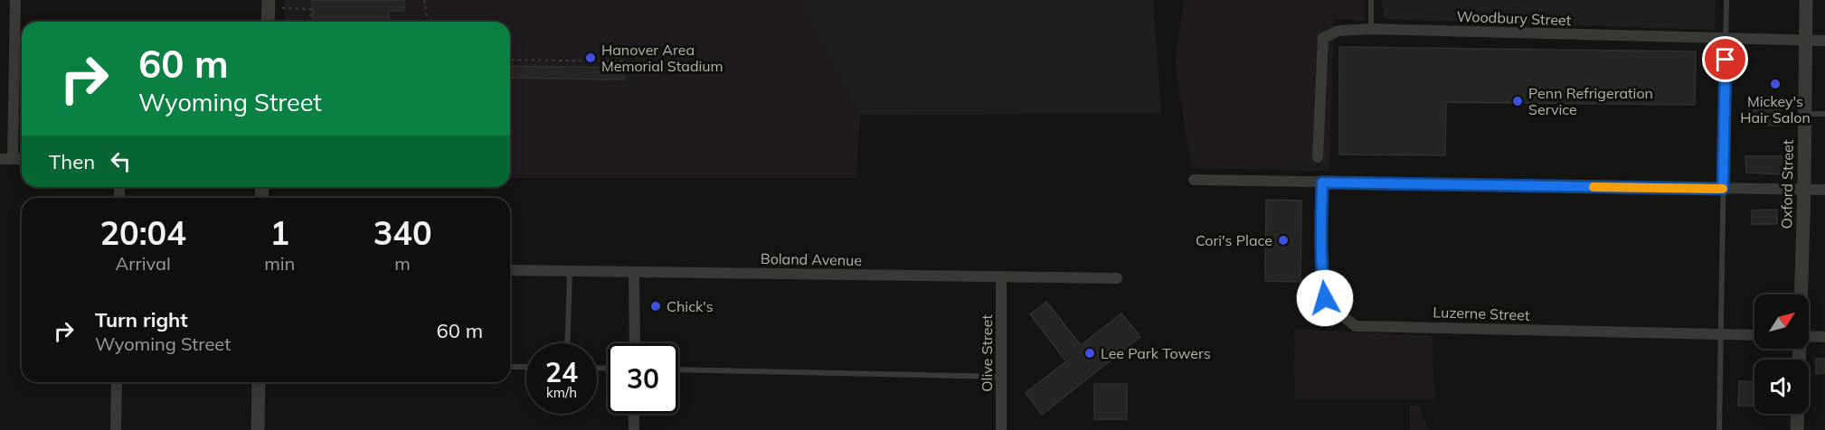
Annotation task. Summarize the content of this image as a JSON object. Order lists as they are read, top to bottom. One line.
{"streets":{"street":["Woodbury Street","Oxford Street","Boland Avenue","Luzerne Street","Olive Street"]},"crossings":[["Woodbury Street","Oxford Street"],["Boland Avenue","Olive Street"]],"places":["Hanover Area Memorial Stadium","Mickey's Hair Salon","Penn Refrigeration Service","Cori's Place","Chick's","Lee Park Towers"],"north":"top right","page":{"turn":["60 m","Wyoming Street"],"then":"Then","eta":["20:04","Arrival","1","min","340","m"],"list":[{"name":"Turn right","note":"Wyoming Street","value":"60 m"}],"speed":"24 km/h","limit":"30"}}
